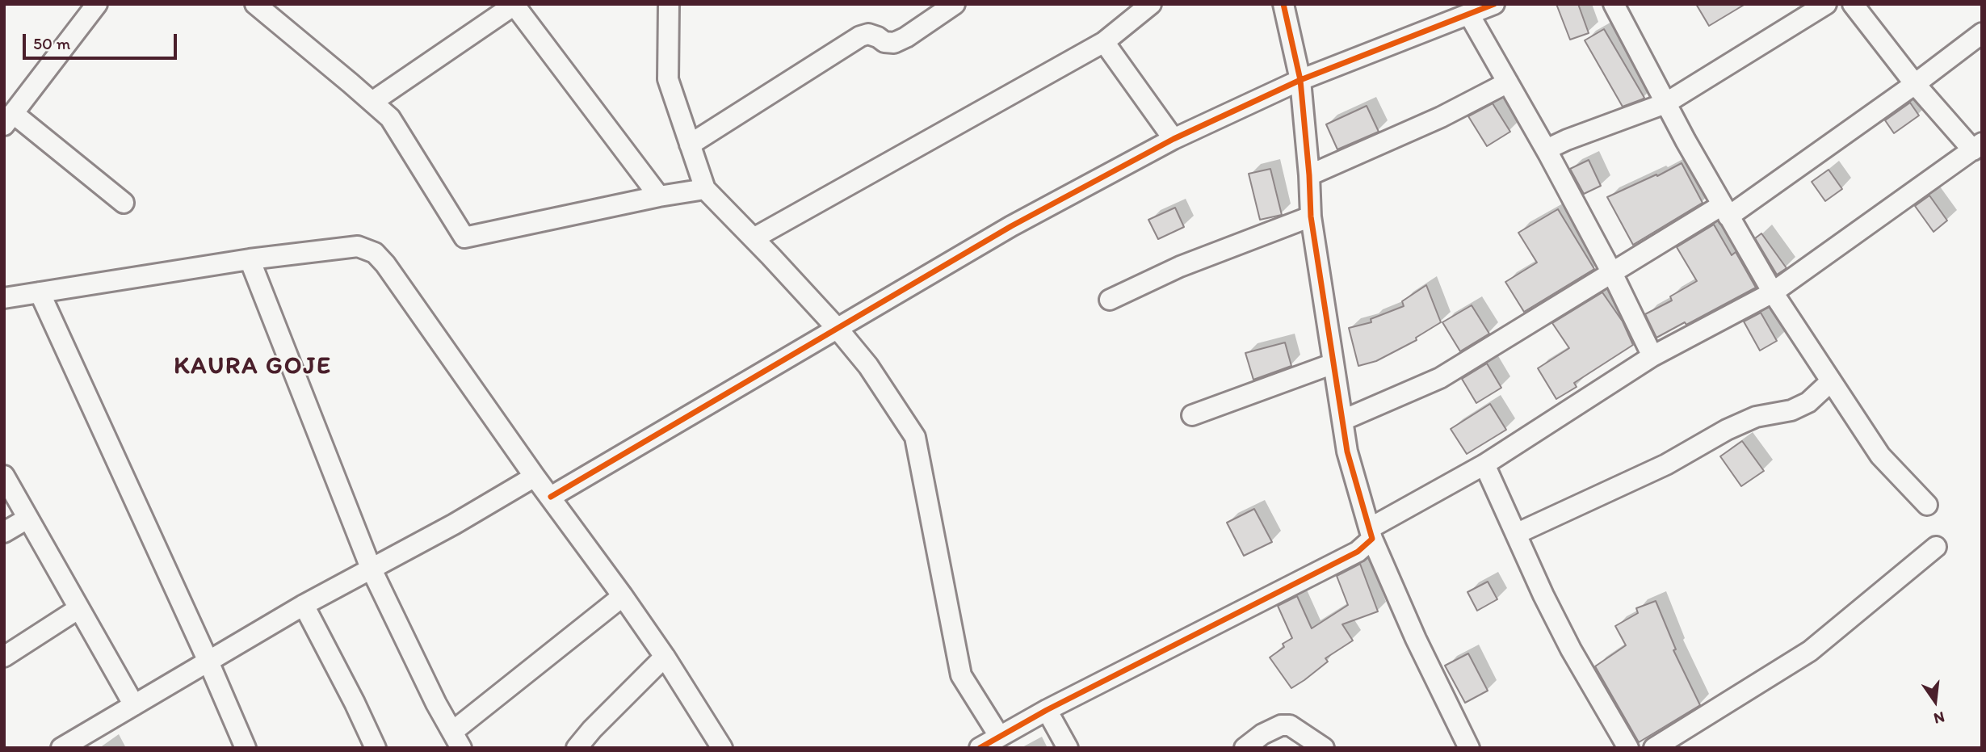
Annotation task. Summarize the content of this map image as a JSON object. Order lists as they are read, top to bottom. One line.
{"districts":["KAURA GOJE"],"scale_bar":"50 m","north":"bottom"}
